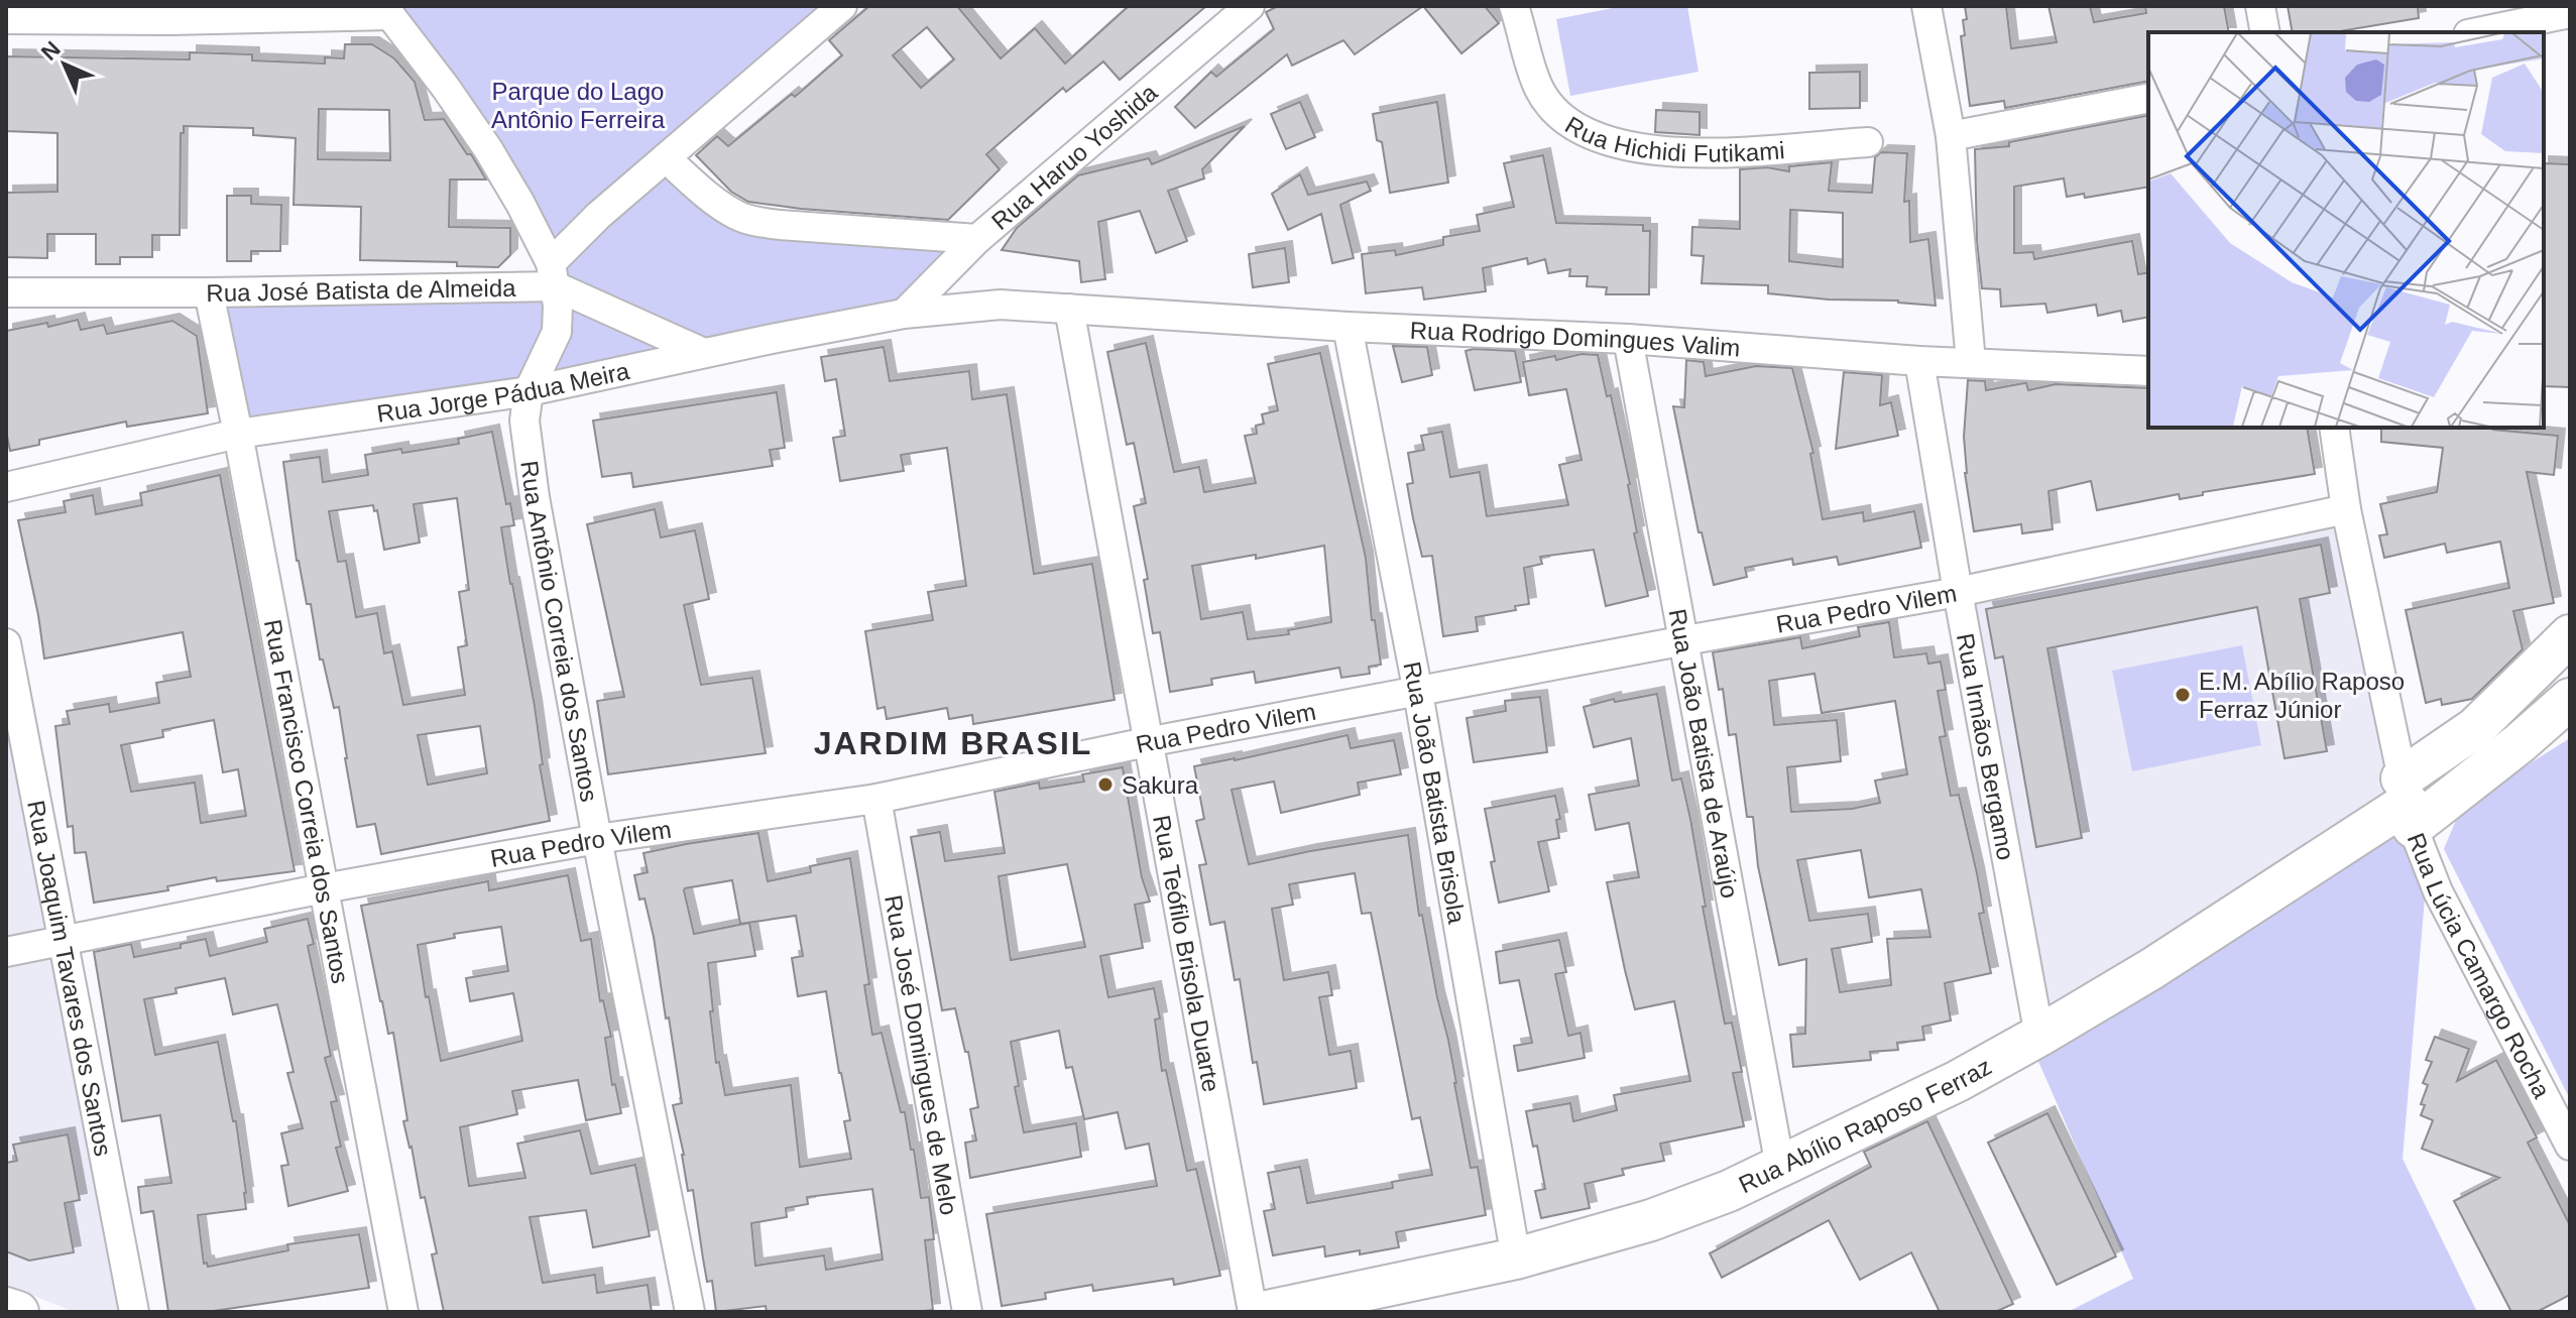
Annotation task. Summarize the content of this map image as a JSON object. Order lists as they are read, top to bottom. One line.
{"streets":{"street":["Rua Hichidi Futikami","Rua Haruo Yoshida","Rua José Batista de Almeida","Rua Rodrigo Domingues Valim","Rua Jorge Pádua Meira","Rua Pedro Vilem","Rua Antônio Correia dos Santos","Rua Irmãos Bergamo","Rua João Batista de Araújo","Rua João Batista Brisola","Rua Francisco Correia dos Santos","Rua Teófilo Brisola Duarte","Rua Lúcia Camargo Rocha","Rua Joaquim Tavares dos Santos","Rua José Domingues de Melo","Rua Abílio Raposo Ferraz"]},"crossings":[["Rua Haruo Yoshida","Rua Jorge Pádua Meira"],["Rua José Batista de Almeida","Rua Jorge Pádua Meira"],["Rua José Batista de Almeida","Rua Antônio Correia dos Santos"],["Rua José Batista de Almeida","Rua Francisco Correia dos Santos"],["Rua Rodrigo Domingues Valim","Rua Jorge Pádua Meira"],["Rua Rodrigo Domingues Valim","Rua Irmãos Bergamo"],["Rua Rodrigo Domingues Valim","Rua João Batista de Araújo"],["Rua Rodrigo Domingues Valim","Rua João Batista Brisola"],["Rua Rodrigo Domingues Valim","Rua Teófilo Brisola Duarte"],["Rua Jorge Pádua Meira","Rua Antônio Correia dos Santos"],["Rua Jorge Pádua Meira","Rua Francisco Correia dos Santos"],["Rua Pedro Vilem","Rua Antônio Correia dos Santos"],["Rua Pedro Vilem","Rua Irmãos Bergamo"],["Rua Pedro Vilem","Rua João Batista de Araújo"],["Rua Pedro Vilem","Rua João Batista Brisola"],["Rua Pedro Vilem","Rua Francisco Correia dos Santos"],["Rua Pedro Vilem","Rua Teófilo Brisola Duarte"],["Rua Pedro Vilem","Rua Lúcia Camargo Rocha"],["Rua Pedro Vilem","Rua Joaquim Tavares dos Santos"],["Rua Pedro Vilem","Rua José Domingues de Melo"],["Rua Irmãos Bergamo","Rua Abílio Raposo Ferraz"],["Rua João Batista de Araújo","Rua Abílio Raposo Ferraz"],["Rua João Batista Brisola","Rua Abílio Raposo Ferraz"],["Rua Lúcia Camargo Rocha","Rua Abílio Raposo Ferraz"]],"districts":["JARDIM BRASIL"],"parks":["Parque do Lago Antônio Ferreira"],"places":["E.M. Abílio Raposo Ferraz Júnior","Sakura"],"north":"top left"}
